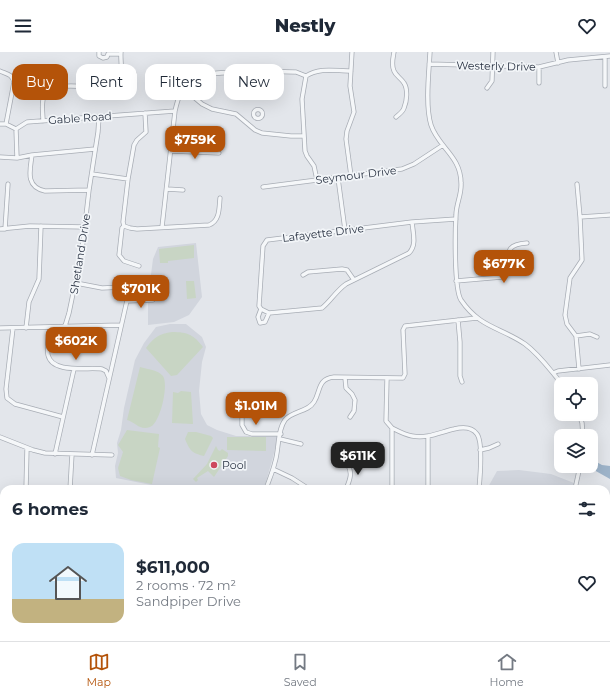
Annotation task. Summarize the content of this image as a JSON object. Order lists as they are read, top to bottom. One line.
{"streets":{"street":["Westerly Drive","Gable Road","Seymour Drive","Lafayette Drive","Shetland Drive"]},"crossings":[["Gable Road","Shetland Drive"]],"places":["Pool"],"page":{"header":"Nestly","chip":["Buy","Rent","Filters","New"],"price":["$759K","$677K","$701K","$602K","$1.01M","$611K"],"heading":"6 homes","list":[{"name":"$611,000","note":"2 rooms · 72 m² · Sandpiper Drive"}],"tabs":["Map","Saved","Home"]}}
